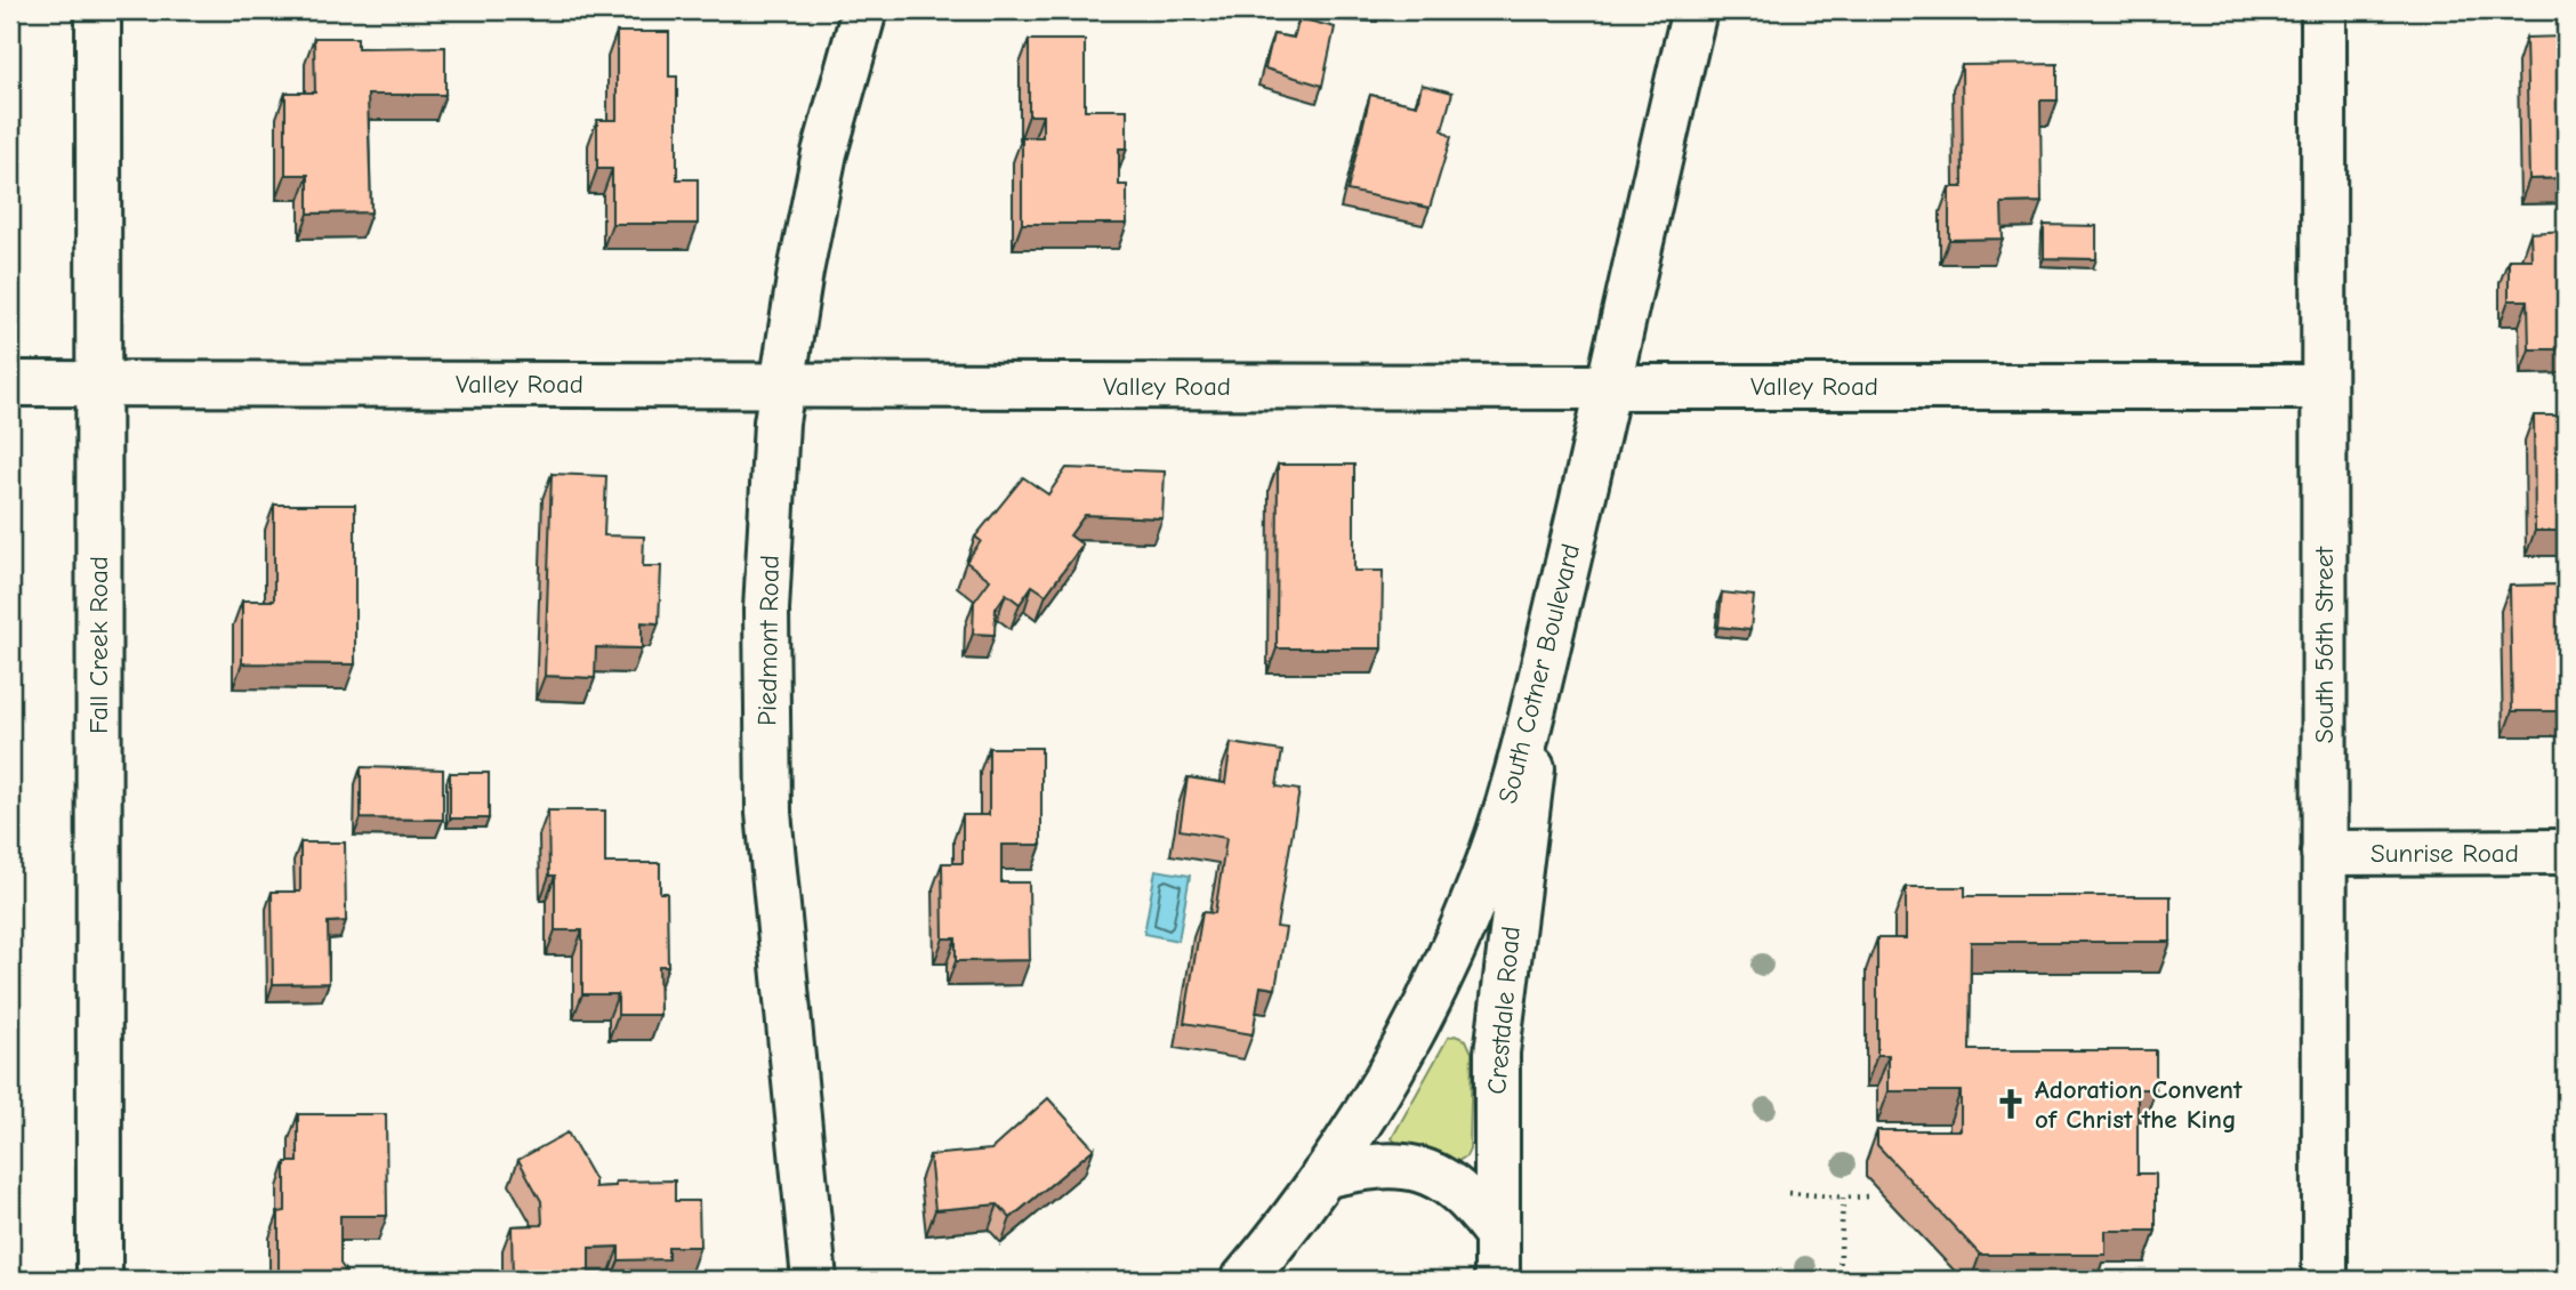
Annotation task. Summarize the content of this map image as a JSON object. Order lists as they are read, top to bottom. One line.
{"streets":{"street":["Valley Road","Piedmont Road","Fall Creek Road","South 56th Street","South Cotner Boulevard","Sunrise Road","Crestdale Road"]},"crossings":[["Valley Road","Piedmont Road"],["Valley Road","Fall Creek Road"],["Valley Road","South 56th Street"],["Valley Road","South Cotner Boulevard"],["South 56th Street","Sunrise Road"],["South Cotner Boulevard","Crestdale Road"]],"places":{"church":["Adoration Convent of Christ the King"]}}
